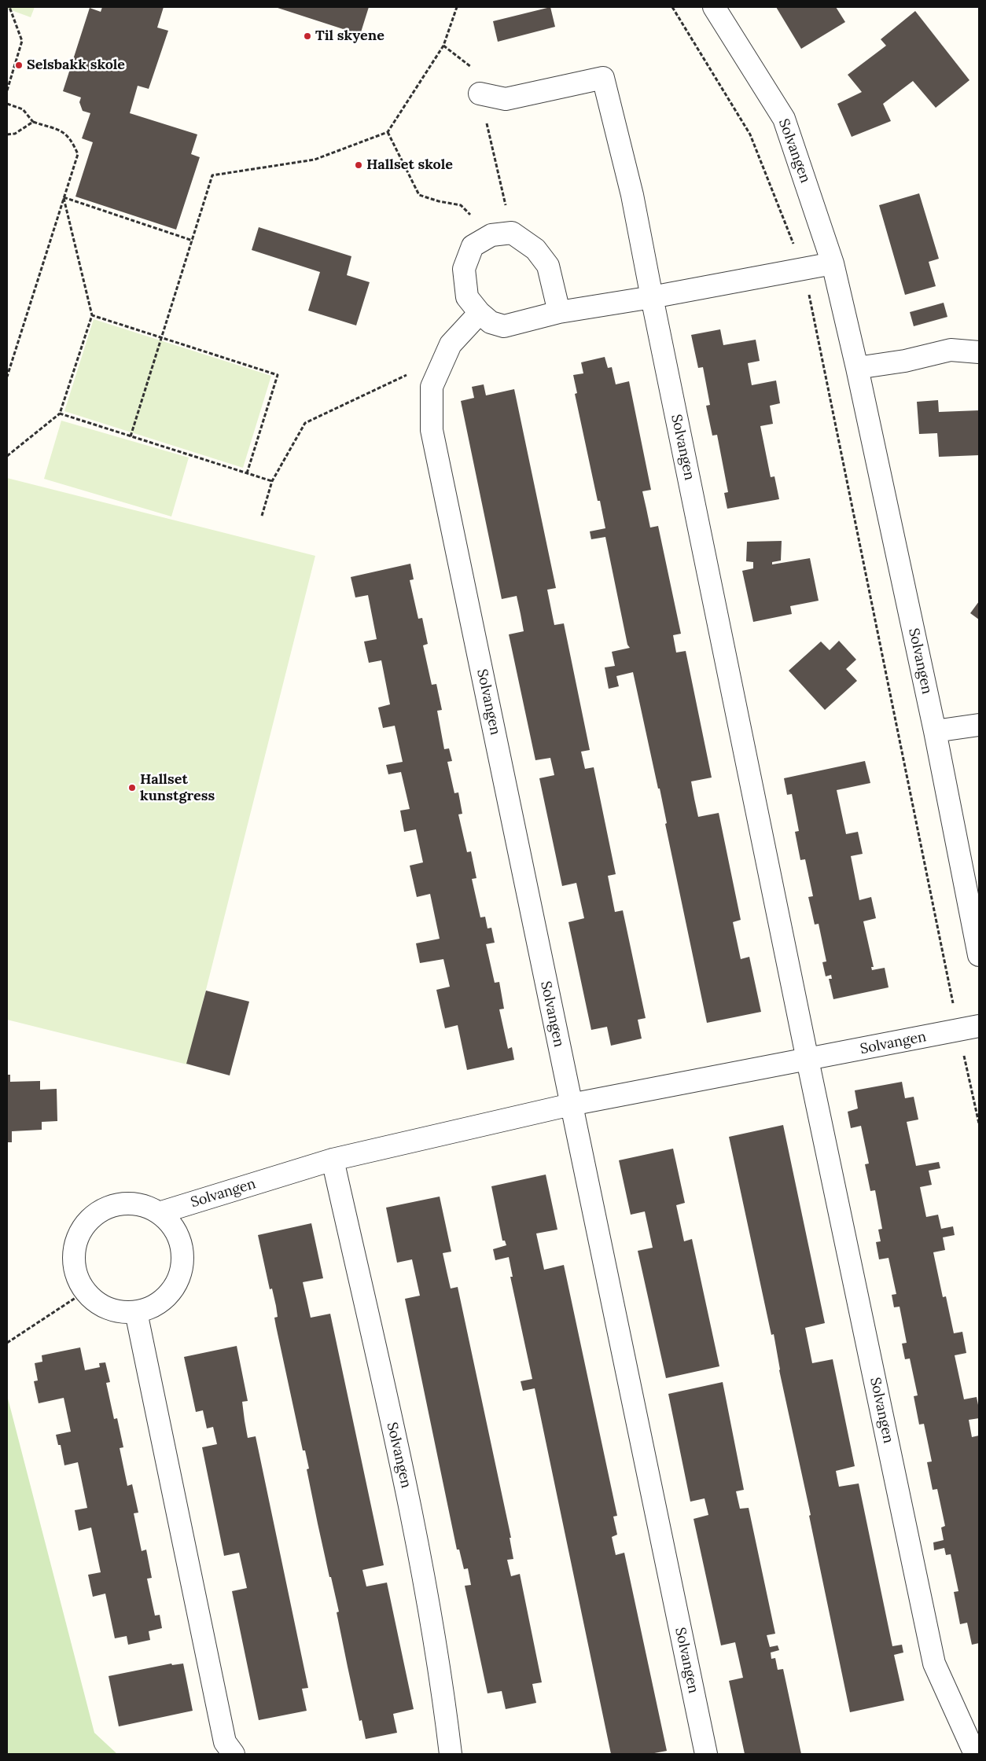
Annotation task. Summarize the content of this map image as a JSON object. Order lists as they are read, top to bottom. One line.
{"streets":{"street":["Solvangen"]},"places":["Til skyene","Selsbakk skole","Hallset skole","Hallset kunstgress"]}
